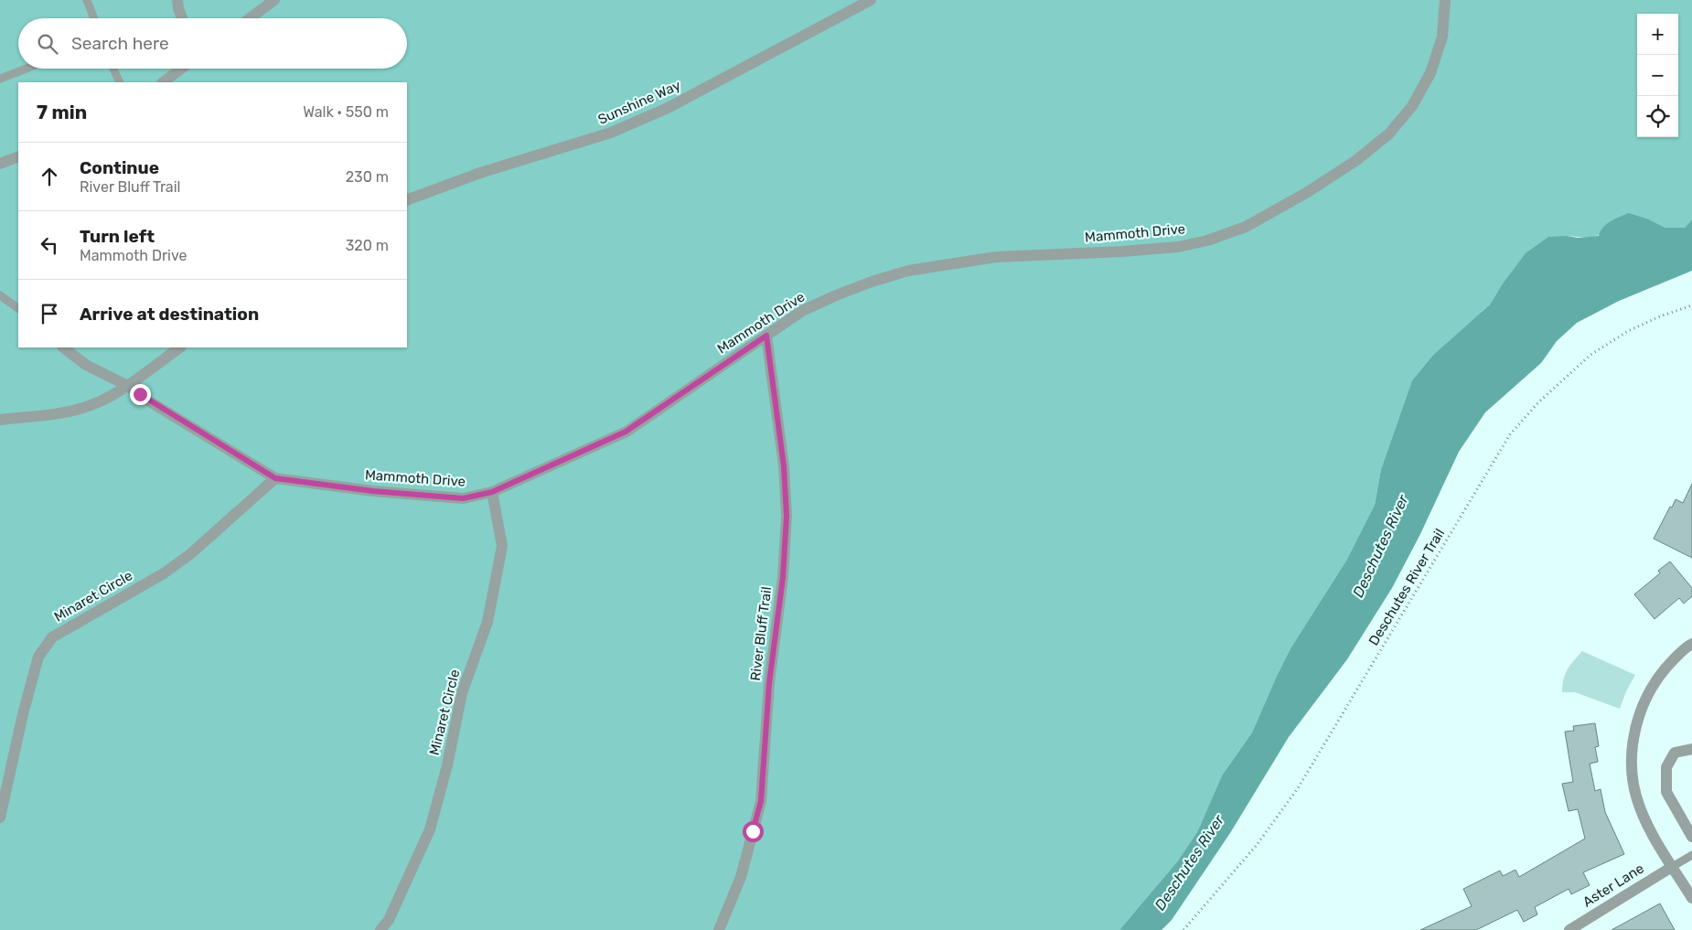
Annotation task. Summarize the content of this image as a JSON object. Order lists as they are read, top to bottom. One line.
{"streets":{"street":["Sunshine Way","Mammoth Drive","Minaret Circle","River Bluff Trail","Aster Lane"],"path":["Deschutes River Trail"]},"crossings":[["Mammoth Drive","Minaret Circle"],["Mammoth Drive","River Bluff Trail"]],"water":["Deschutes River"],"page":{"map_buttons":["+","−"],"search":"Search here","heading":["7 min","Walk · 550 m"],"list":[["Continue","River Bluff Trail","230 m"],["Turn left","Mammoth Drive","320 m"],"Arrive at destination"]}}
